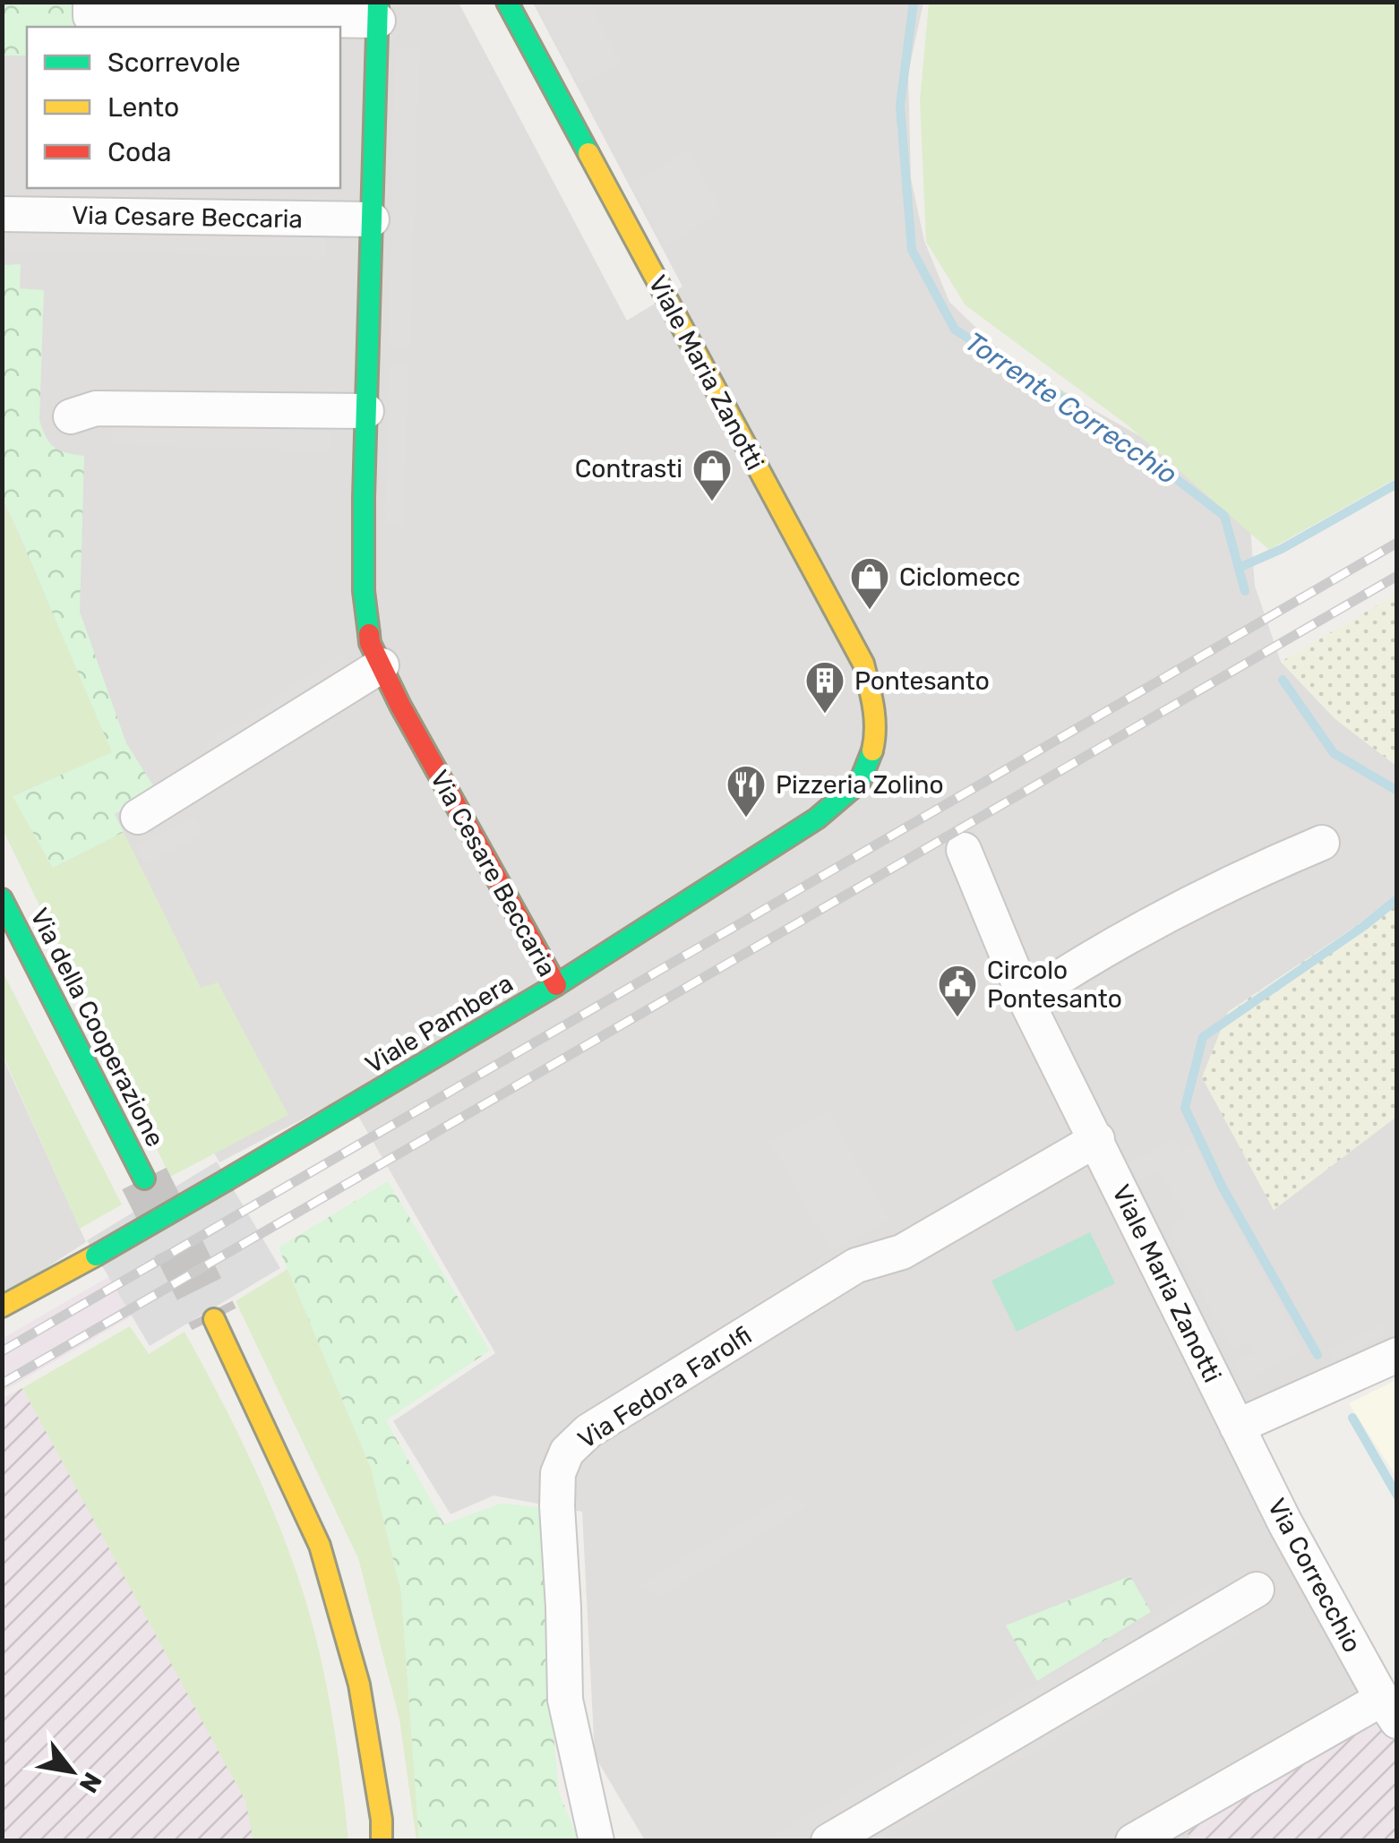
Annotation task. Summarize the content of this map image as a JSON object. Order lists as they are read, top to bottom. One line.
{"streets":{"main road":["Via Cesare Beccaria","Viale Maria Zanotti","Viale Pambera","Via della Cooperazione"],"street":["Via Fedora Farolfi","Via Correcchio"]},"crossings":[["Via Cesare Beccaria","Viale Pambera"],["Viale Maria Zanotti","Viale Pambera"],["Viale Maria Zanotti","Via Fedora Farolfi"],["Viale Maria Zanotti","Via Correcchio"]],"water":["Torrente Correcchio"],"places":{"shop":["Contrasti","Ciclomecc"],"building":["Pontesanto"],"restaurant":["Pizzeria Zolino"],"public building":["Circolo Pontesanto"]},"legend":["Scorrevole","Lento","Coda"],"north":"bottom right"}
